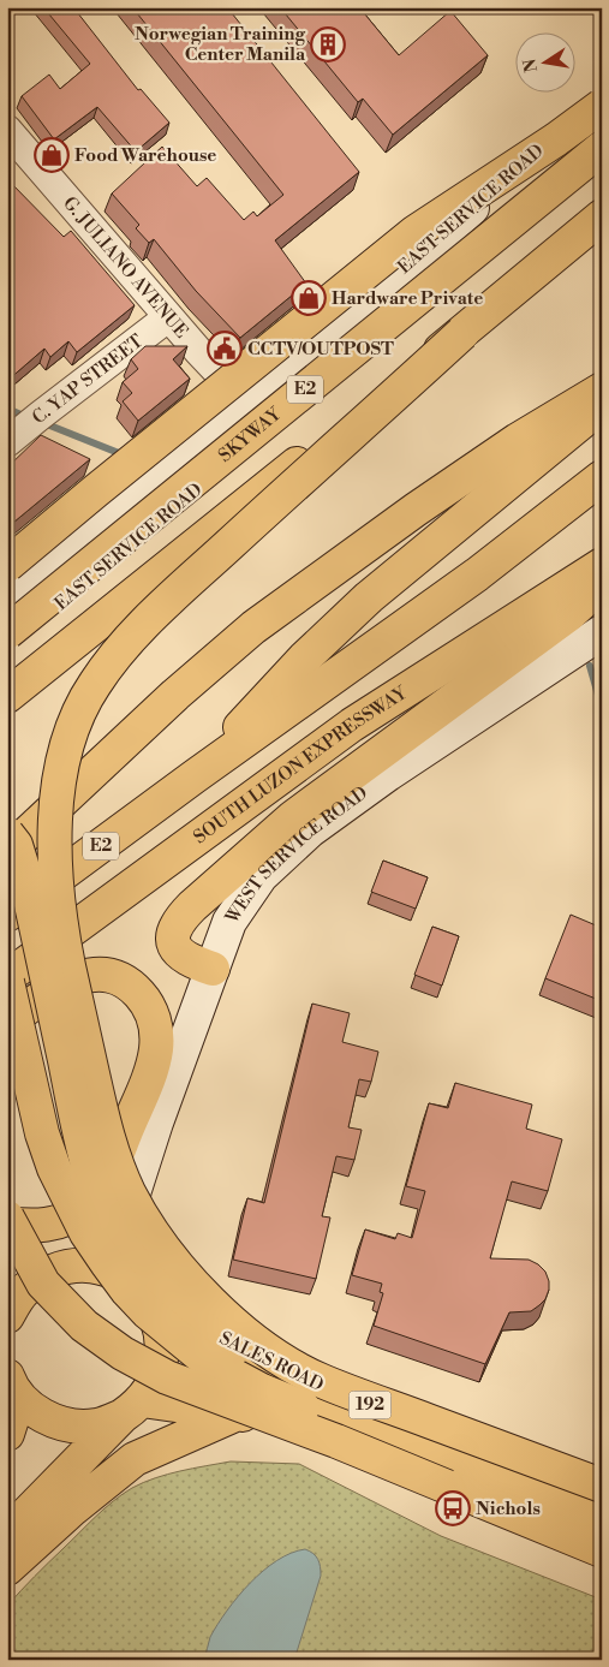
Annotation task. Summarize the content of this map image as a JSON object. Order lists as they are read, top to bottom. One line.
{"streets":{"main road":["EAST SERVICE ROAD","E2","SKYWAY","SOUTH LUZON EXPRESSWAY","WEST SERVICE ROAD","SALES ROAD","192"],"street":["G. JULIANO AVENUE","C. YAP STREET"]},"crossings":[["EAST SERVICE ROAD","G. JULIANO AVENUE"],["G. JULIANO AVENUE","C. YAP STREET"],["SALES ROAD","192"]],"places":{"building":["Norwegian Training Center Manila"],"shop":["Food Warehouse","Hardware Private"],"public building":["CCTV/OUTPOST"],"bus stop":["Nichols"]},"north":"left"}
